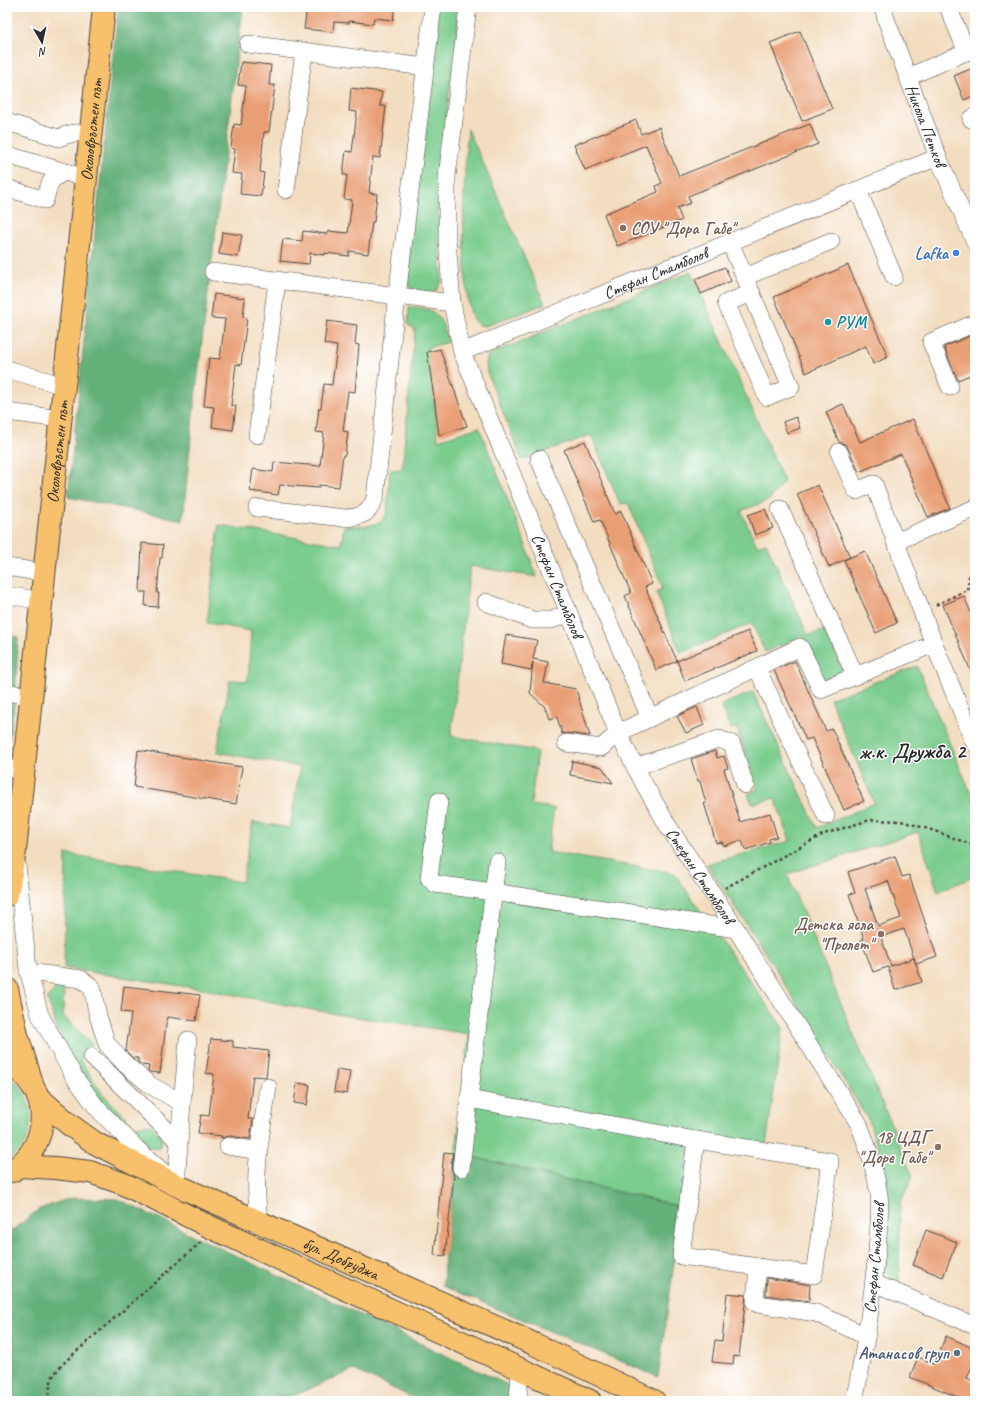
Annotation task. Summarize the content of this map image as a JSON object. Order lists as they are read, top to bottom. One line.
{"streets":{"main road":["Околовръстен път","бул. Добруджа"],"street":["Никола Петков","Стефан Стамболов"]},"crossings":[["Никола Петков","Стефан Стамболов"]],"districts":["ж.к. Дружба 2"],"places":["СОУ \"Дора Габе\"","Lafka","РУМ","Детска ясла \"Пролет\"","18 ЦДГ \"Доре Габе\"","Атанасов груп"],"north":"bottom"}
